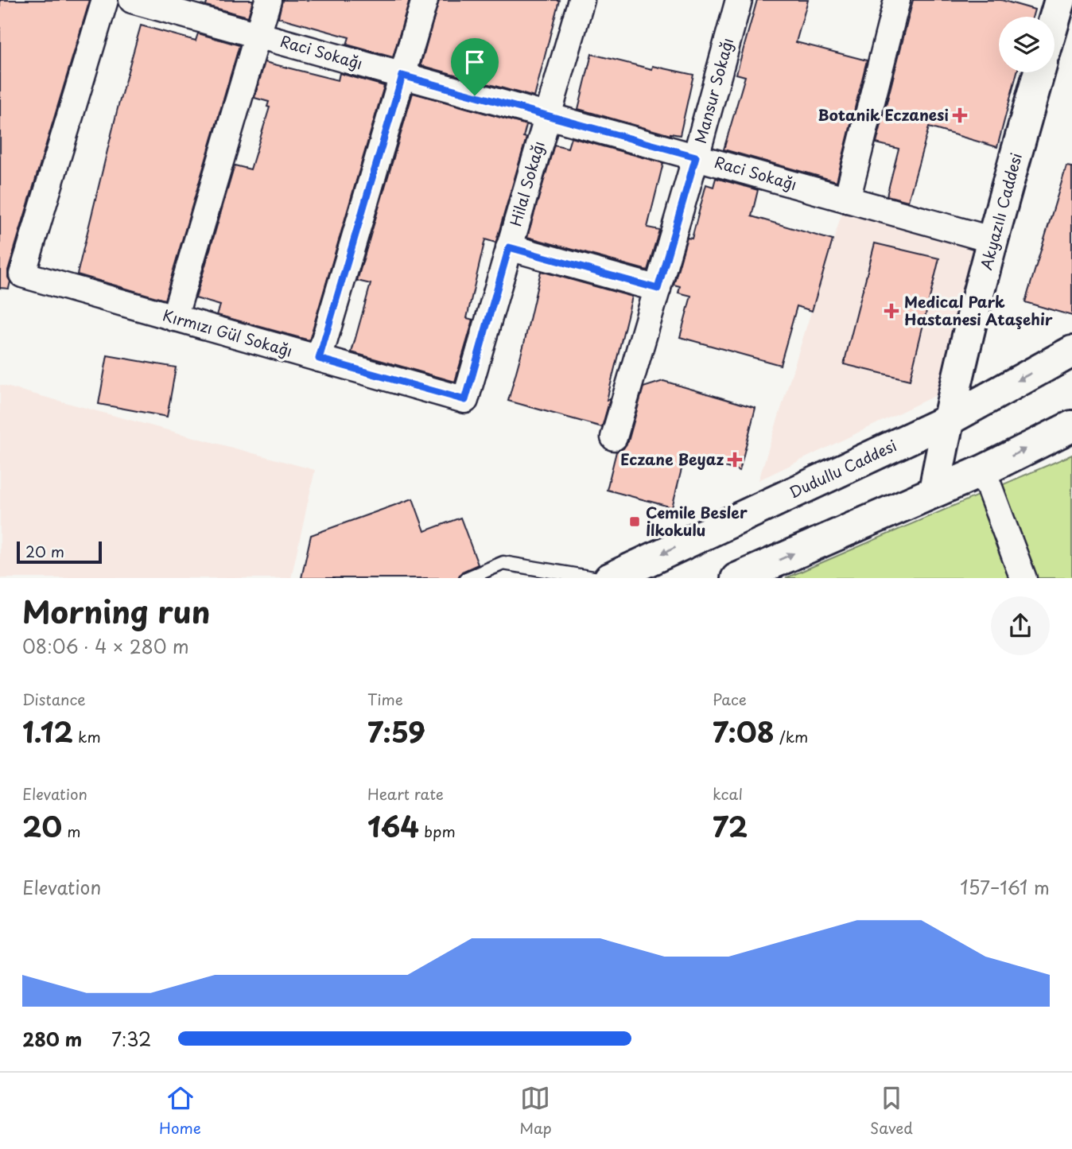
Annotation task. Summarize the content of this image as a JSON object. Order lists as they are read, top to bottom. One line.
{"streets":{"main road":["Akyazılı Caddesi","Dudullu Caddesi"],"street":["Raci Sokağı","Mansur Sokağı","Hilal Sokağı","Kırmızı Gül Sokağı"]},"crossings":[["Raci Sokağı","Mansur Sokağı"],["Raci Sokağı","Hilal Sokağı"],["Raci Sokağı","Akyazılı Caddesi"],["Hilal Sokağı","Kırmızı Gül Sokağı"],["Akyazılı Caddesi","Dudullu Caddesi"]],"places":{"health":["Botanik Eczanesi","Medical Park Hastanesi Ataşehir","Eczane Beyaz"],"transit":["Cemile Besler İlkokulu"]},"scale_bar":"20 m","page":{"scale":"20 m","heading":["Morning run","08:06 · 4 × 280 m"],"stats":[["Distance","1.12 km"],["Time","7:59"],["Pace","7:08 /km"],["Elevation","20 m"],["Heart rate","164 bpm"],["kcal","72"]],"chart":["Elevation","157–161 m"],"list":[{"name":"280 m","note":"7:32"}],"tabs":["Home","Map","Saved"]}}
